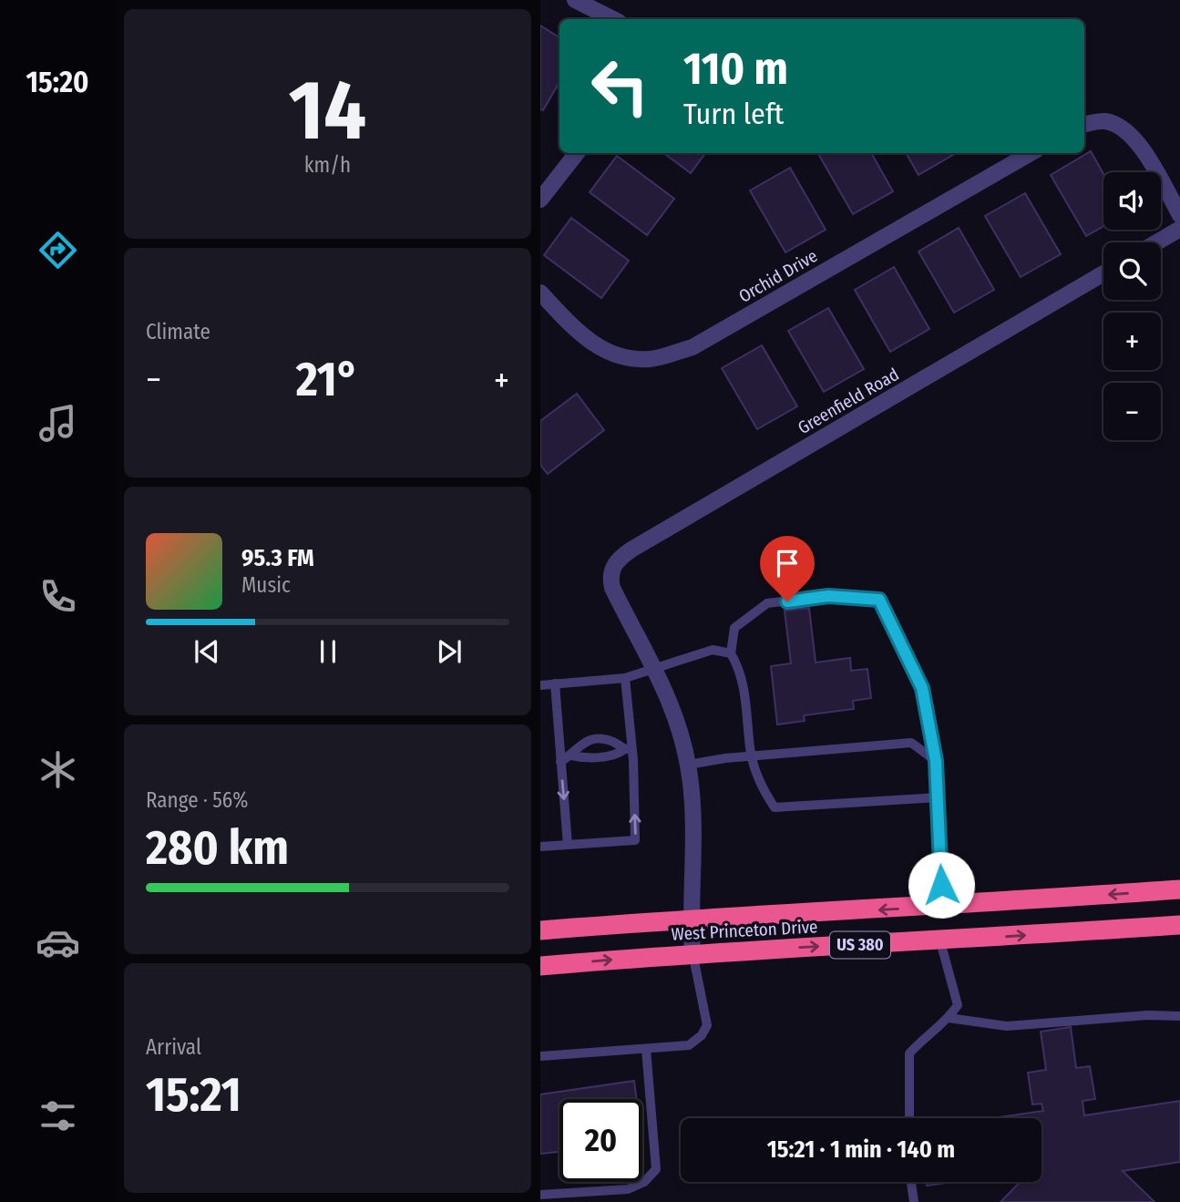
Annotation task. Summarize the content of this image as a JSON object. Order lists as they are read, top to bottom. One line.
{"streets":{"highway":["West Princeton Drive","US 380"],"street":["Orchid Drive","Greenfield Road"]},"page":{"tabs":"15:20","tile":[["14","km/h"],"Climate",["Range · 56%","280 km"],["Arrival","15:21"]],"turn":["110 m","Turn left"],"map_buttons":["+","−"],"heat":["−","21°","+"],"song":["95.3 FM","Music"],"limit":"20","trip":"15:21 · 1 min · 140 m"}}
